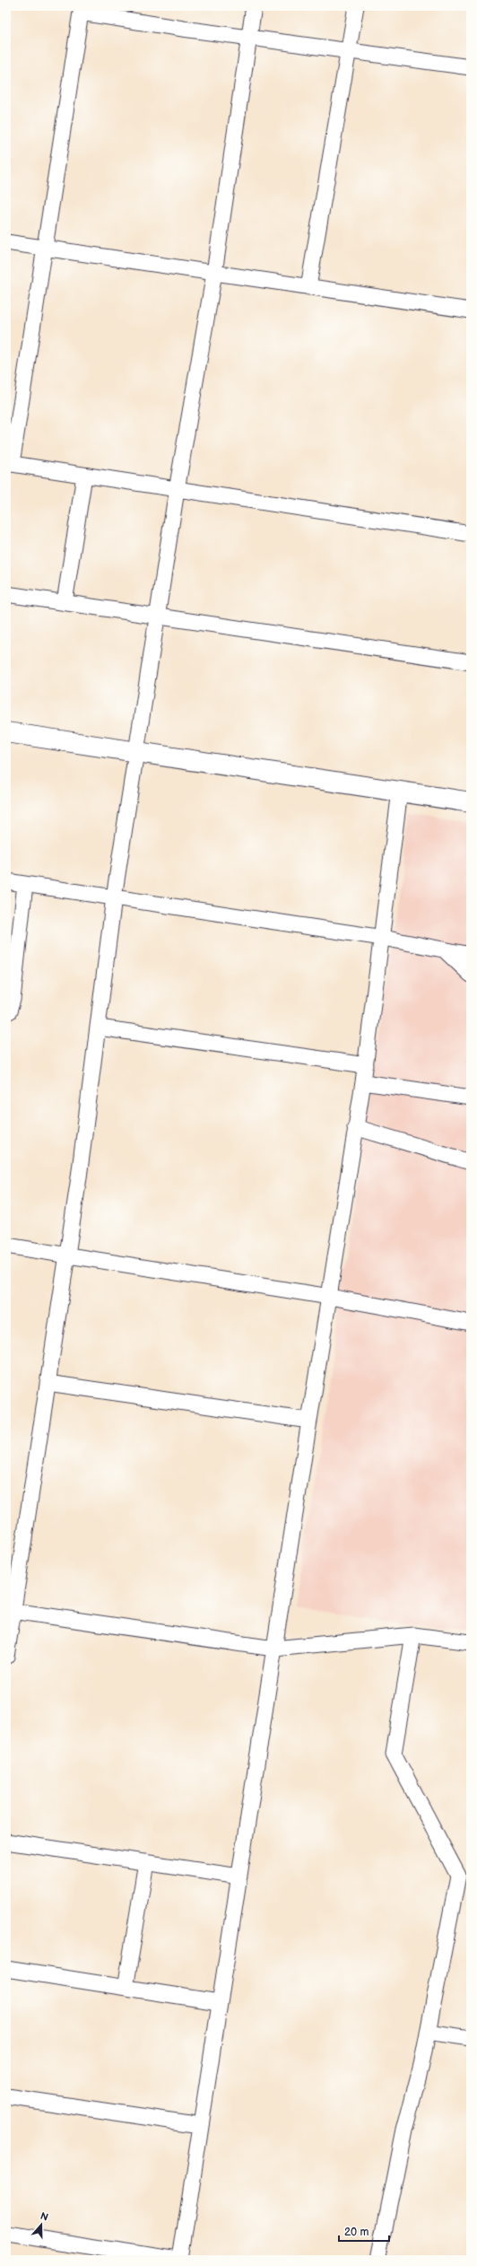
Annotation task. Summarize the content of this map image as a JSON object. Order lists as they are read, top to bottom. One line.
{"scale_bar":"20 m","north":"top"}
